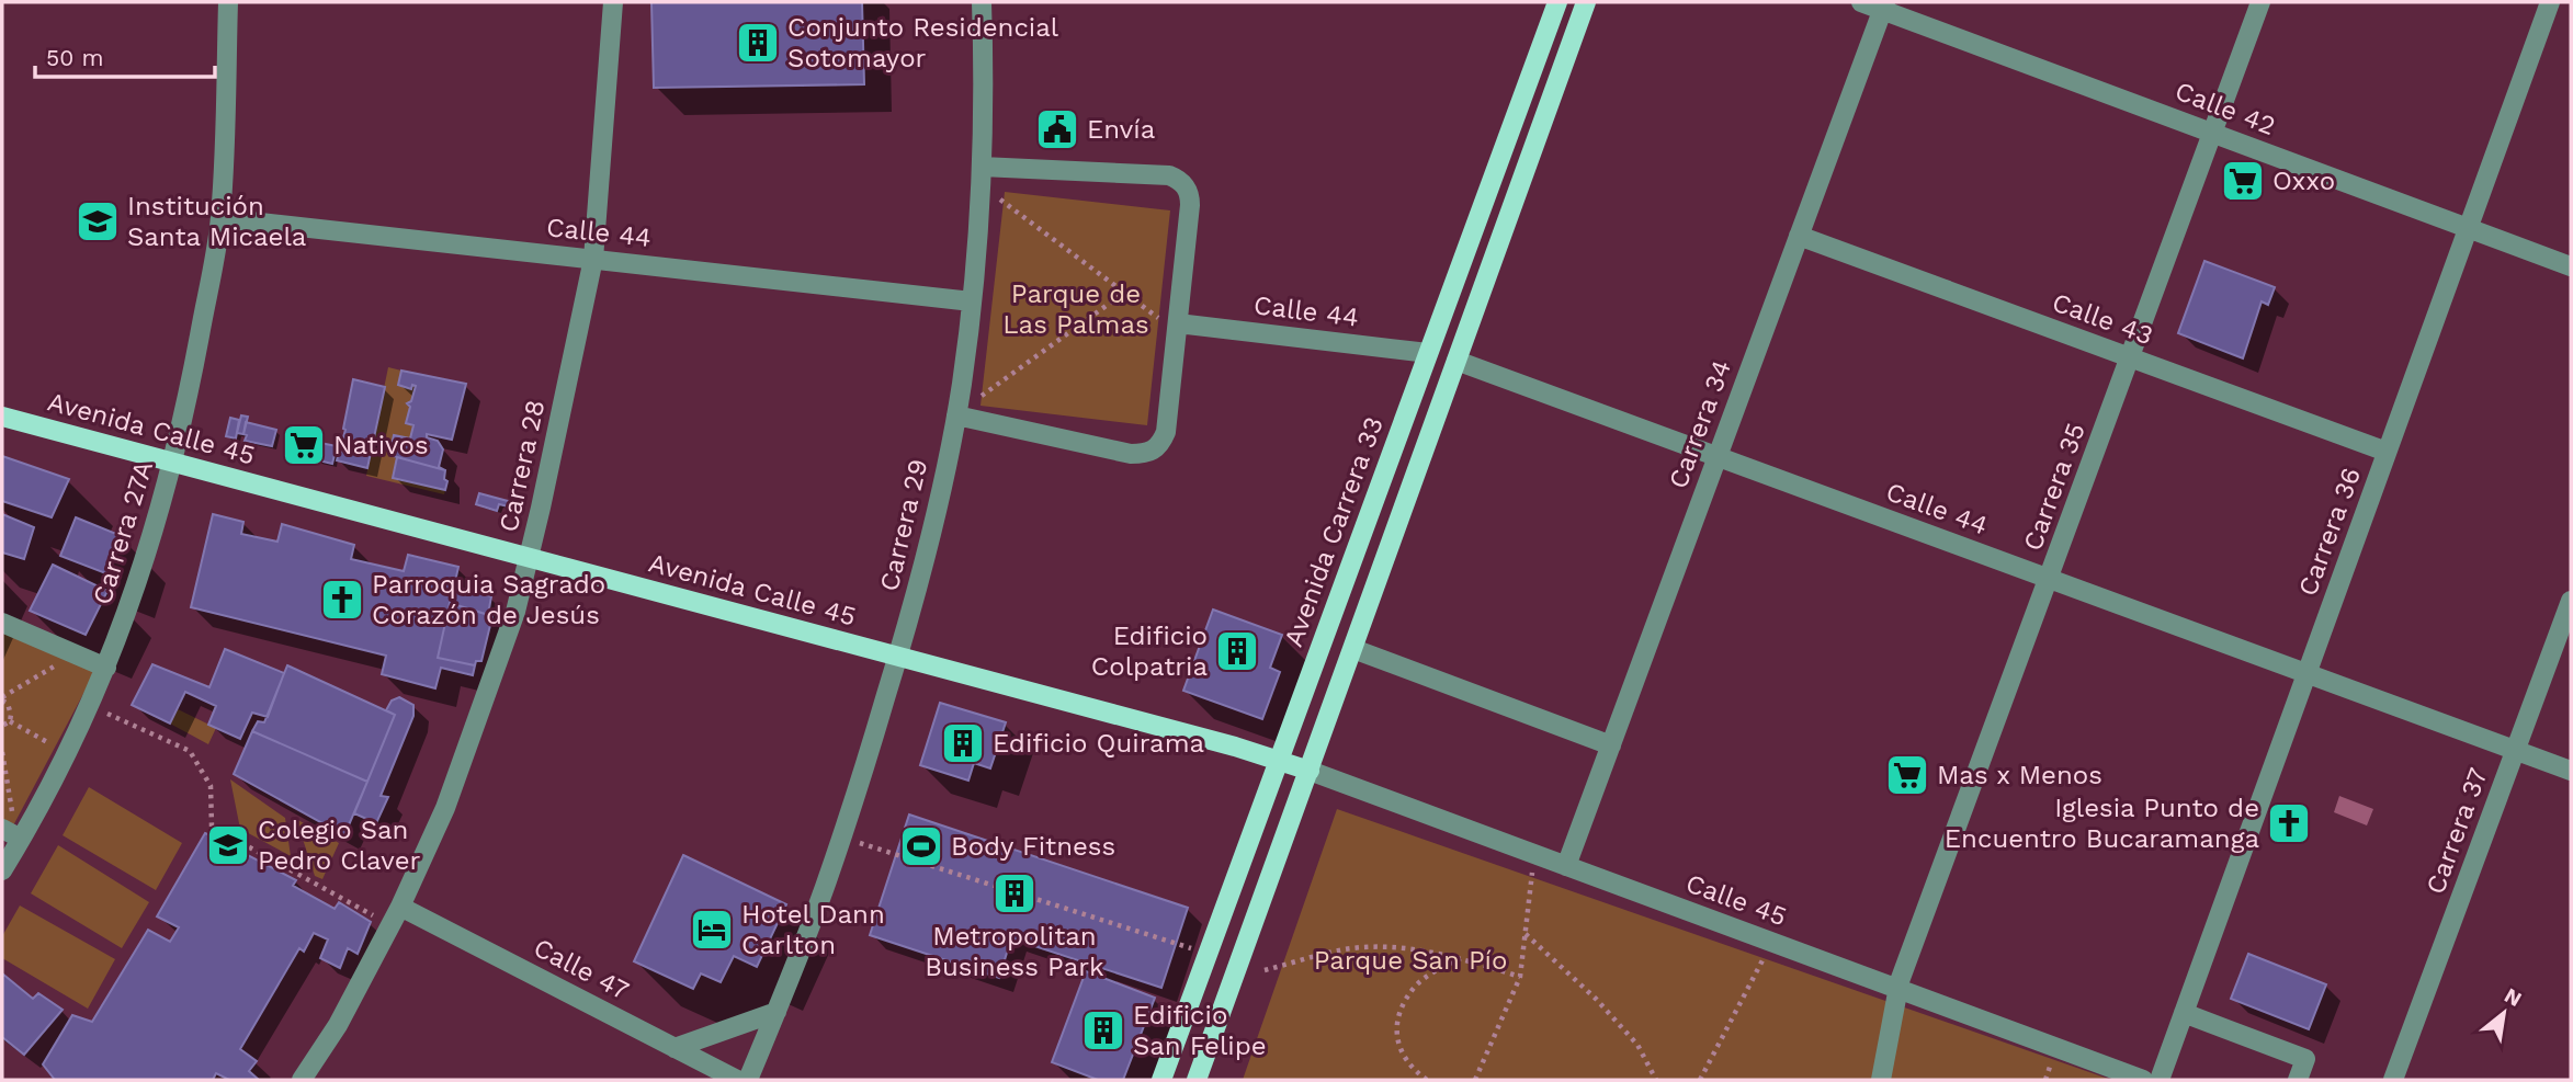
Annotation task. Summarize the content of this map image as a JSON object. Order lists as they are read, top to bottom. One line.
{"streets":{"main road":["Avenida Calle 45","Avenida Carrera 33"],"street":["Calle 42","Calle 44","Calle 43","Carrera 34","Carrera 28","Carrera 35","Carrera 29","Carrera 36","Carrera 27A","Carrera 37","Calle 45","Calle 47"]},"crossings":[["Calle 42","Carrera 34"],["Calle 42","Carrera 35"],["Calle 42","Carrera 36"],["Calle 44","Carrera 34"],["Calle 44","Carrera 28"],["Calle 44","Carrera 35"],["Calle 44","Carrera 29"],["Calle 44","Avenida Carrera 33"],["Calle 44","Carrera 36"],["Calle 44","Carrera 27A"],["Calle 44","Carrera 37"],["Calle 43","Carrera 34"],["Calle 43","Carrera 35"],["Calle 43","Carrera 36"],["Carrera 34","Calle 45"],["Avenida Calle 45","Carrera 28"],["Avenida Calle 45","Carrera 29"],["Avenida Calle 45","Avenida Carrera 33"],["Avenida Calle 45","Carrera 27A"],["Avenida Calle 45","Calle 45"],["Carrera 28","Calle 47"],["Carrera 35","Calle 45"]],"parks":["Parque de Las Palmas","Parque San Pío"],"places":{"building":["Conjunto Residencial Sotomayor","Edificio Colpatria","Edificio Quirama","Metropolitan Business Park","Edificio San Felipe"],"public building":["Envía"],"supermarket":["Oxxo","Nativos","Mas x Menos"],"school or university":["Institución Santa Micaela","Colegio San Pedro Claver"],"church":["Parroquia Sagrado Corazón de Jesús","Iglesia Punto de Encuentro Bucaramanga"],"sports":["Body Fitness"],"hotel":["Hotel Dann Carlton"]},"scale_bar":"50 m","north":"top right"}
